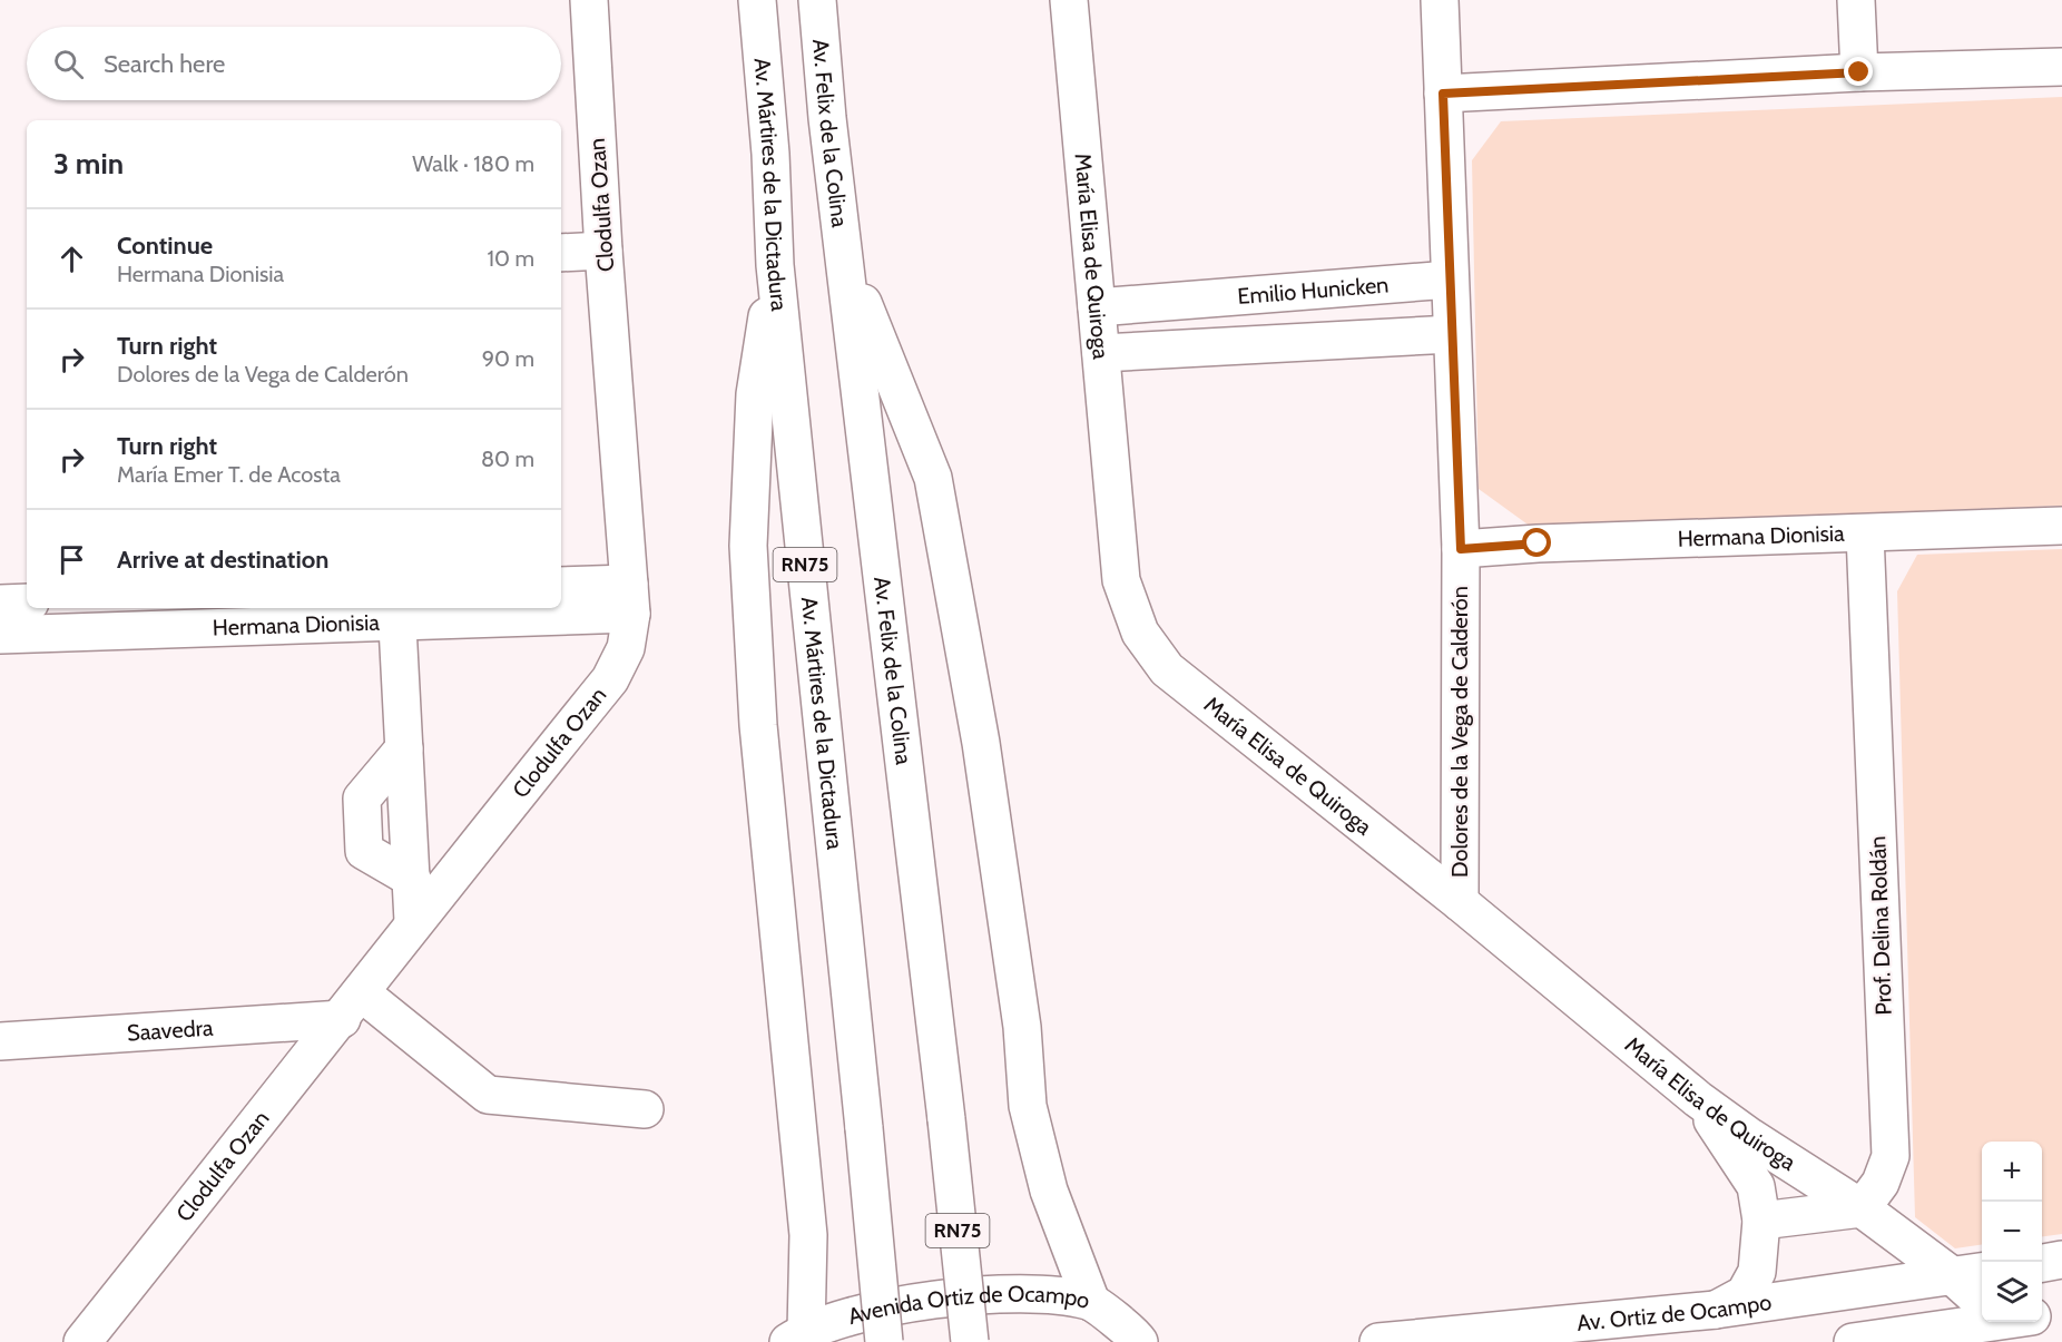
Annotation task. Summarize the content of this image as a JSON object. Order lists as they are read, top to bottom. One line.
{"streets":{"street":["Av. Felix de la Colina","Av. Mártires de la Dictadura","Clodulfa Ozan","María Elisa de Quiroga","Emilio Hunicken","Hermana Dionisia","RN75","Dolores de la Vega de Calderón","Prof. Delina Roldán","Saavedra","Av. Ortiz de Ocampo","Avenida Ortiz de Ocampo"]},"crossings":[["Clodulfa Ozan","Hermana Dionisia"],["Clodulfa Ozan","Saavedra"],["María Elisa de Quiroga","Emilio Hunicken"],["María Elisa de Quiroga","Dolores de la Vega de Calderón"],["María Elisa de Quiroga","Prof. Delina Roldán"],["María Elisa de Quiroga","Av. Ortiz de Ocampo"],["Emilio Hunicken","Dolores de la Vega de Calderón"],["Hermana Dionisia","Dolores de la Vega de Calderón"],["Hermana Dionisia","Prof. Delina Roldán"]],"page":{"search":"Search here","heading":["3 min","Walk · 180 m"],"list":[["Continue","Hermana Dionisia","10 m"],["Turn right","Dolores de la Vega de Calderón","90 m"],["Turn right","María Emer T. de Acosta","80 m"],"Arrive at destination"],"map_buttons":["+","−"]}}
